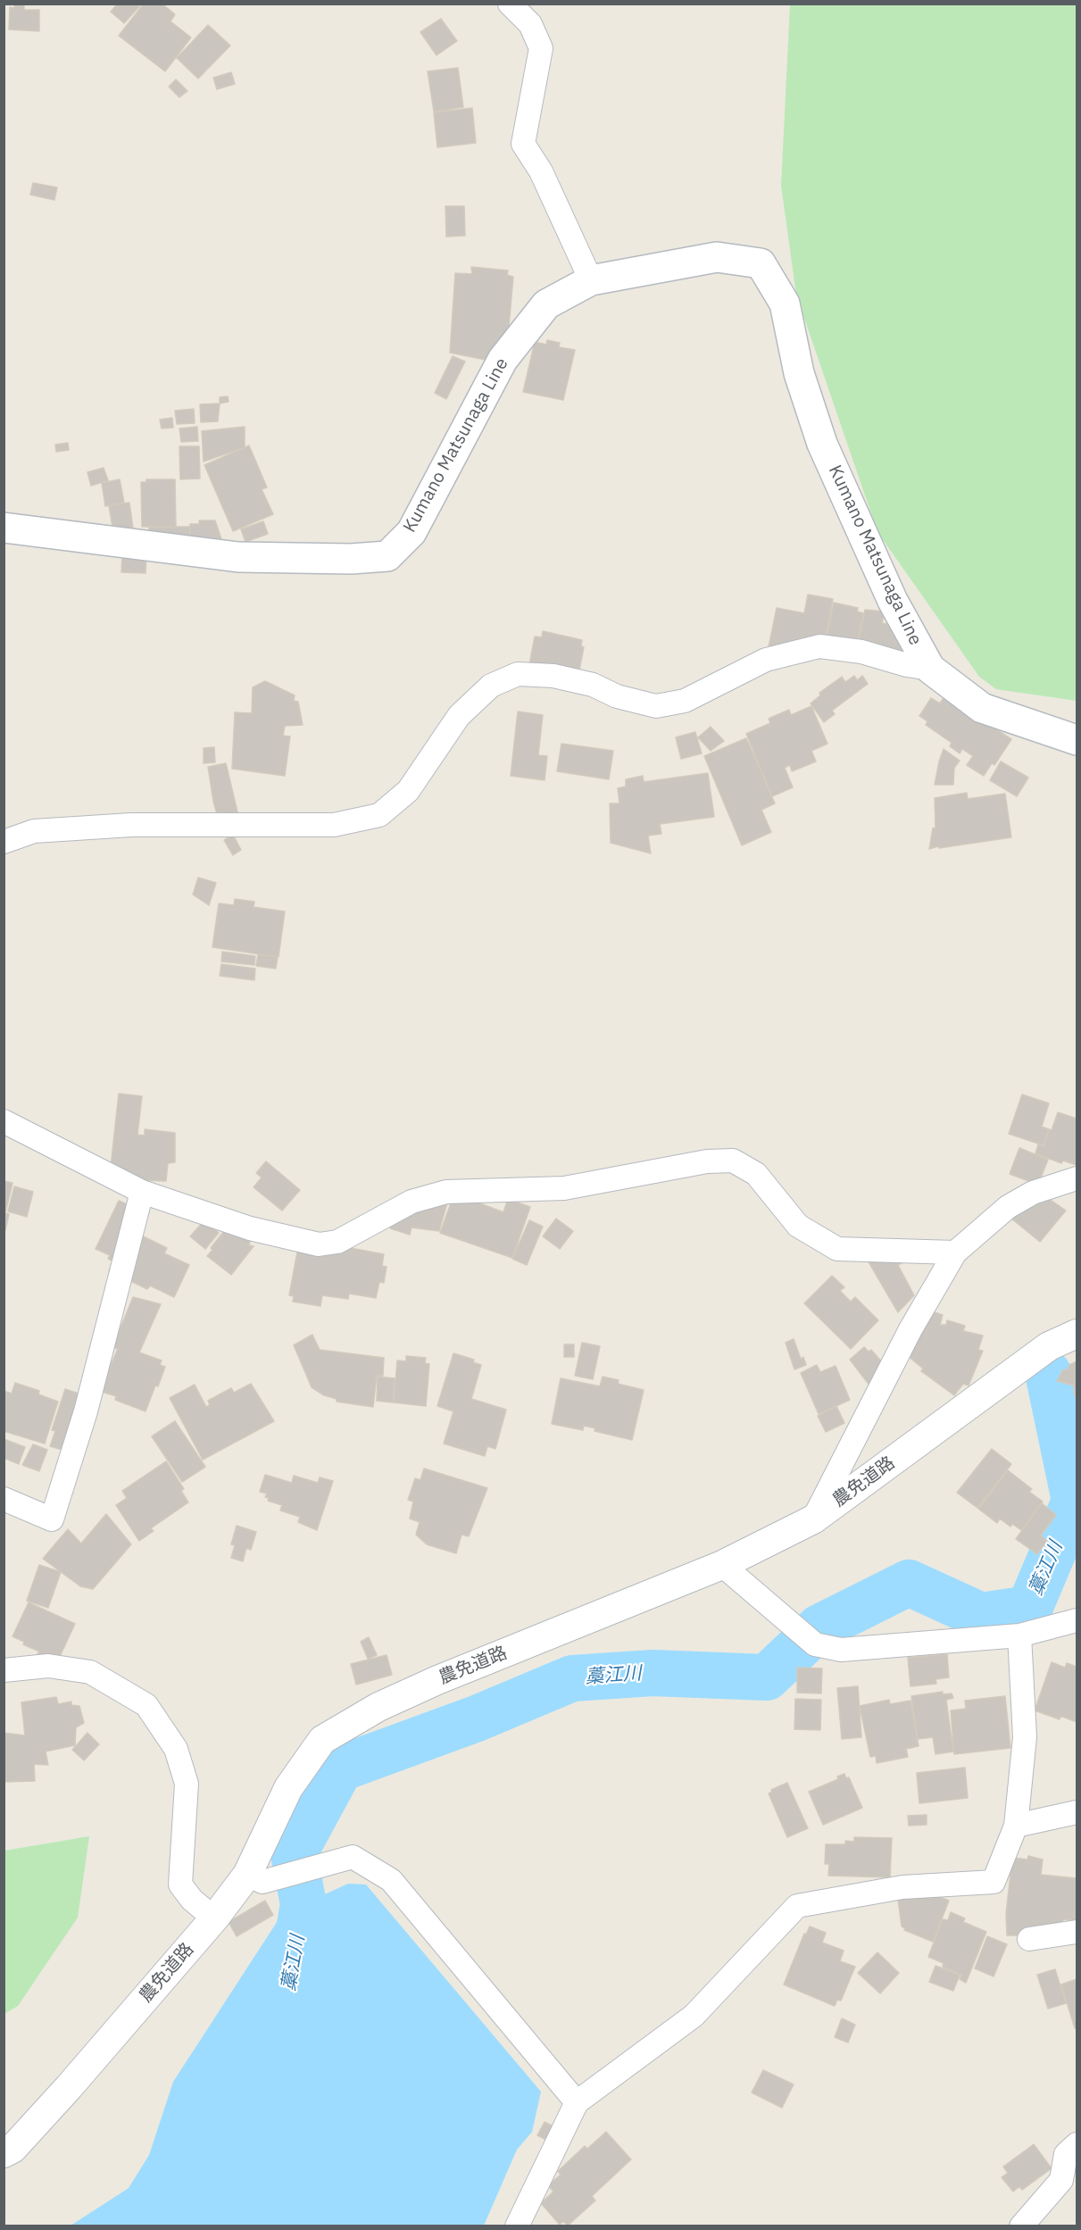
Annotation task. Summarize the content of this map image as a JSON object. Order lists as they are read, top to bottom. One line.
{"streets":{"main road":["Kumano Matsunaga Line"],"street":["農免道路"]},"water":["藁江川"]}
